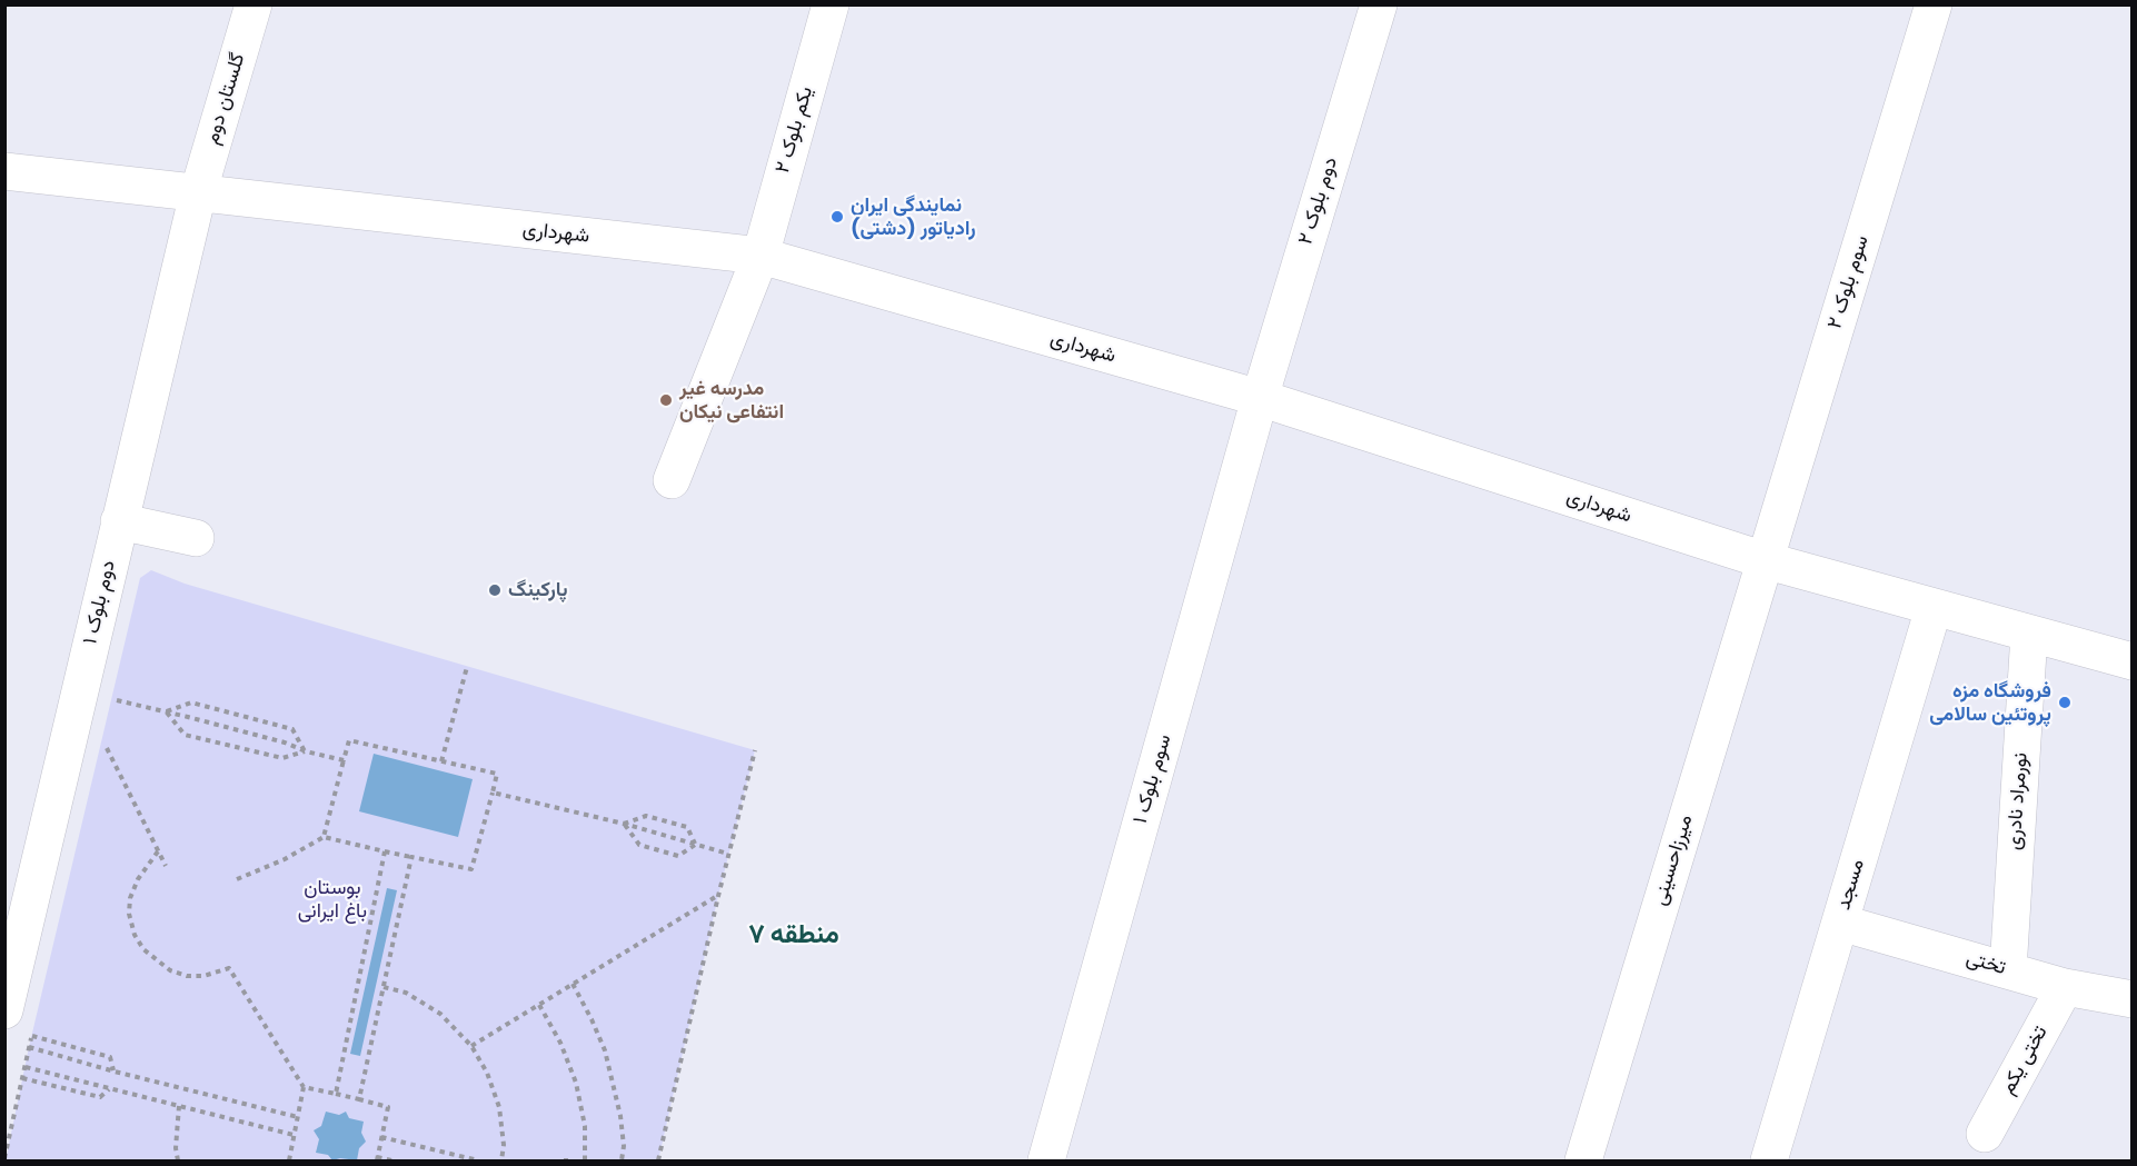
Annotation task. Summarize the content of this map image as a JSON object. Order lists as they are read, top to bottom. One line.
{"streets":{"street":["گلستان دوم","یکم بلوک ۲","دوم بلوک ۲","شهرداری","سوم بلوک ۲","دوم بلوک ۱","سوم بلوک ۱","نورمراد نادری","میرزاحسینی","مسجد","تختی","تختی یکم"]},"crossings":[["گلستان دوم","شهرداری"],["گلستان دوم","دوم بلوک ۱"],["یکم بلوک ۲","شهرداری"],["دوم بلوک ۲","شهرداری"],["دوم بلوک ۲","سوم بلوک ۱"],["شهرداری","سوم بلوک ۲"],["شهرداری","دوم بلوک ۱"],["شهرداری","سوم بلوک ۱"],["شهرداری","نورمراد نادری"],["شهرداری","میرزاحسینی"],["شهرداری","مسجد"],["سوم بلوک ۲","میرزاحسینی"],["نورمراد نادری","تختی"],["مسجد","تختی"],["تختی","تختی یکم"]],"districts":["منطقه ۷"],"parks":["بوستان باغ ایرانی"],"places":["نمایندگی ایران رادیاتور (دشتی)","مدرسه غیر انتفاعی نیکان","پارکینگ","فروشگاه مزه پروتئین سالامی"]}
